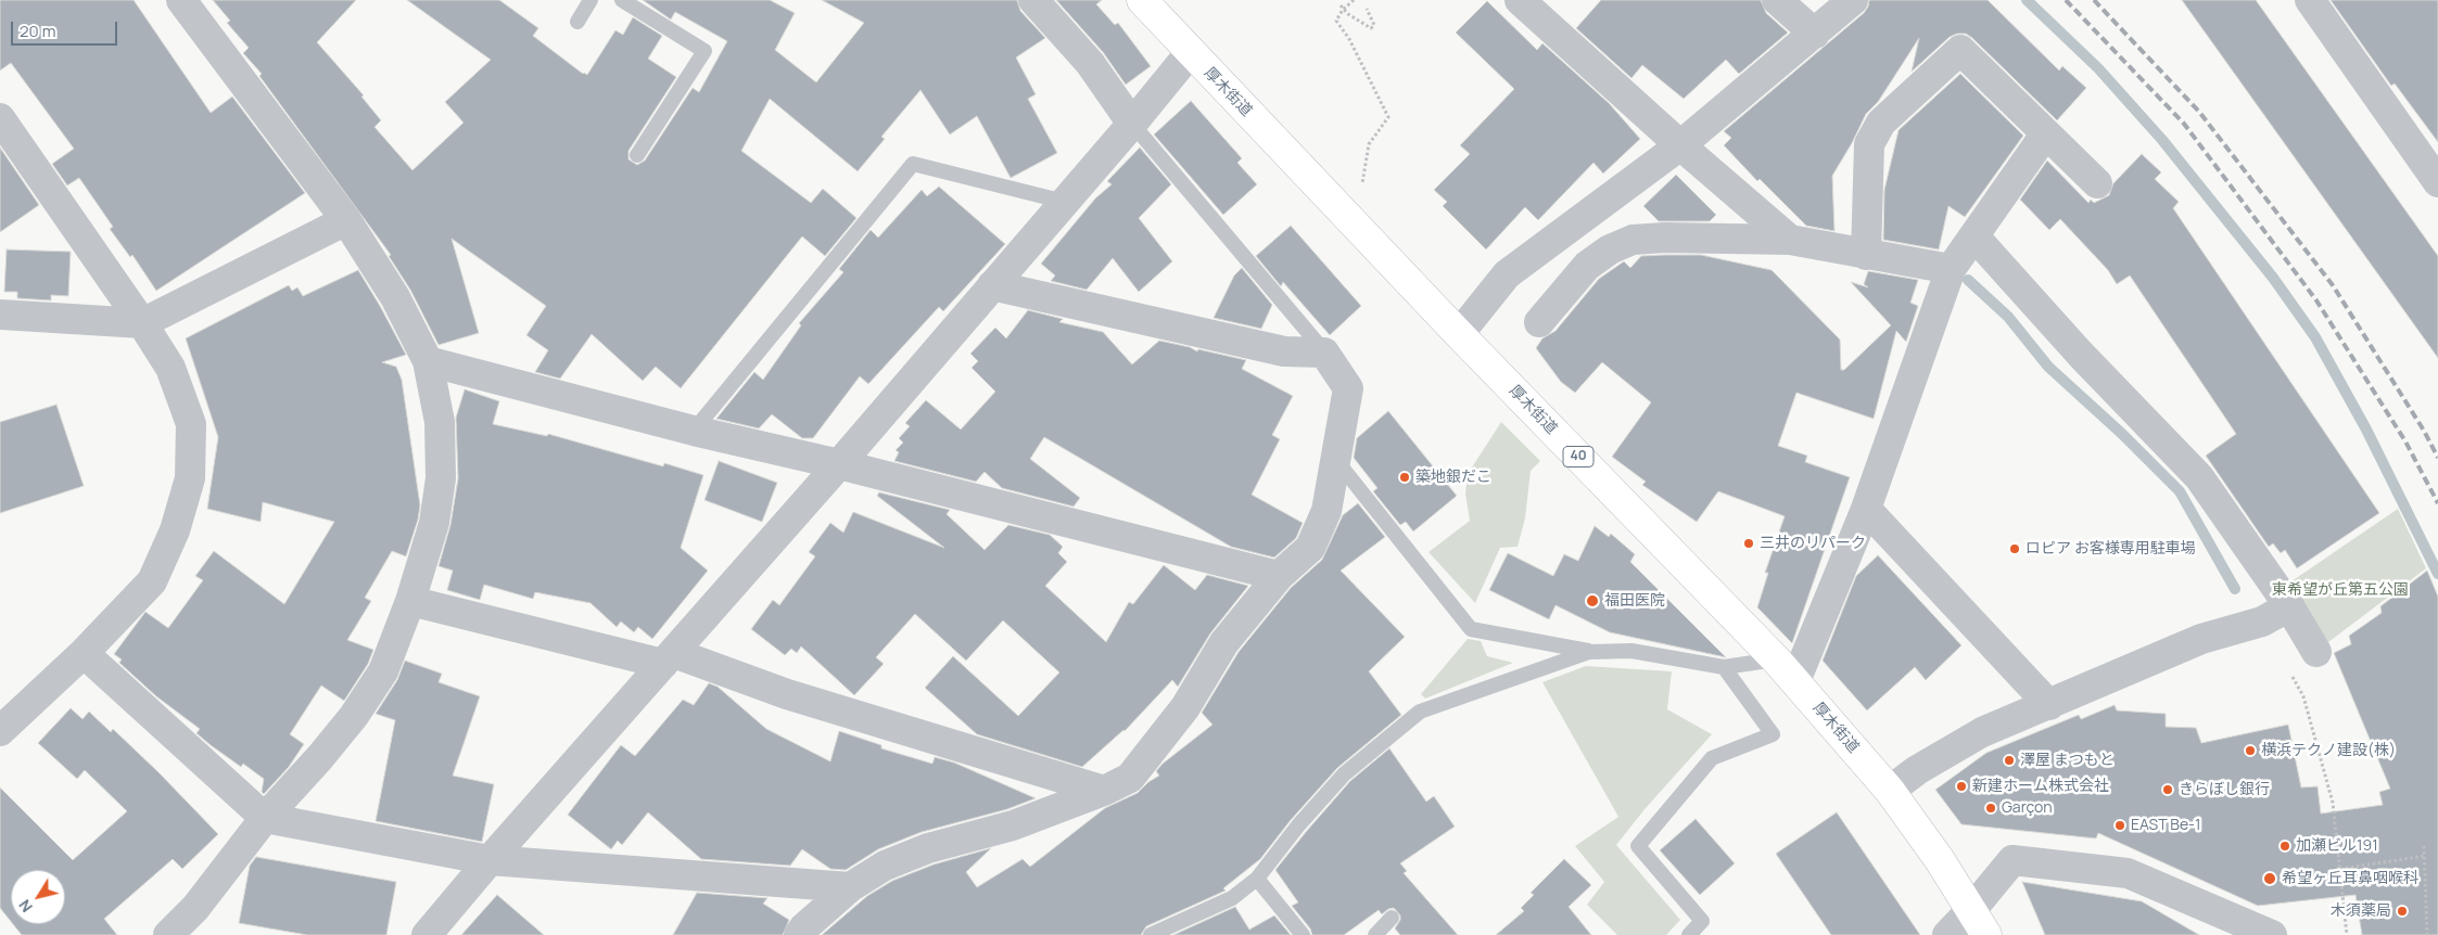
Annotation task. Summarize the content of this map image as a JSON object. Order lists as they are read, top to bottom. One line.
{"streets":{"main road":["厚木街道","40"]},"parks":["東希望が丘第五公園"],"places":["築地銀だこ","三井のリパーク","ロピア お客様専用駐車場","福田医院","横浜テクノ建設(株)","澤屋 まつもと","新建ホーム株式会社","きらぼし銀行","Garçon","EAST Be-1","加瀬ビル191","希望ヶ丘耳鼻咽喉科","木須薬局"],"scale_bar":"20 m","north":"bottom left"}
